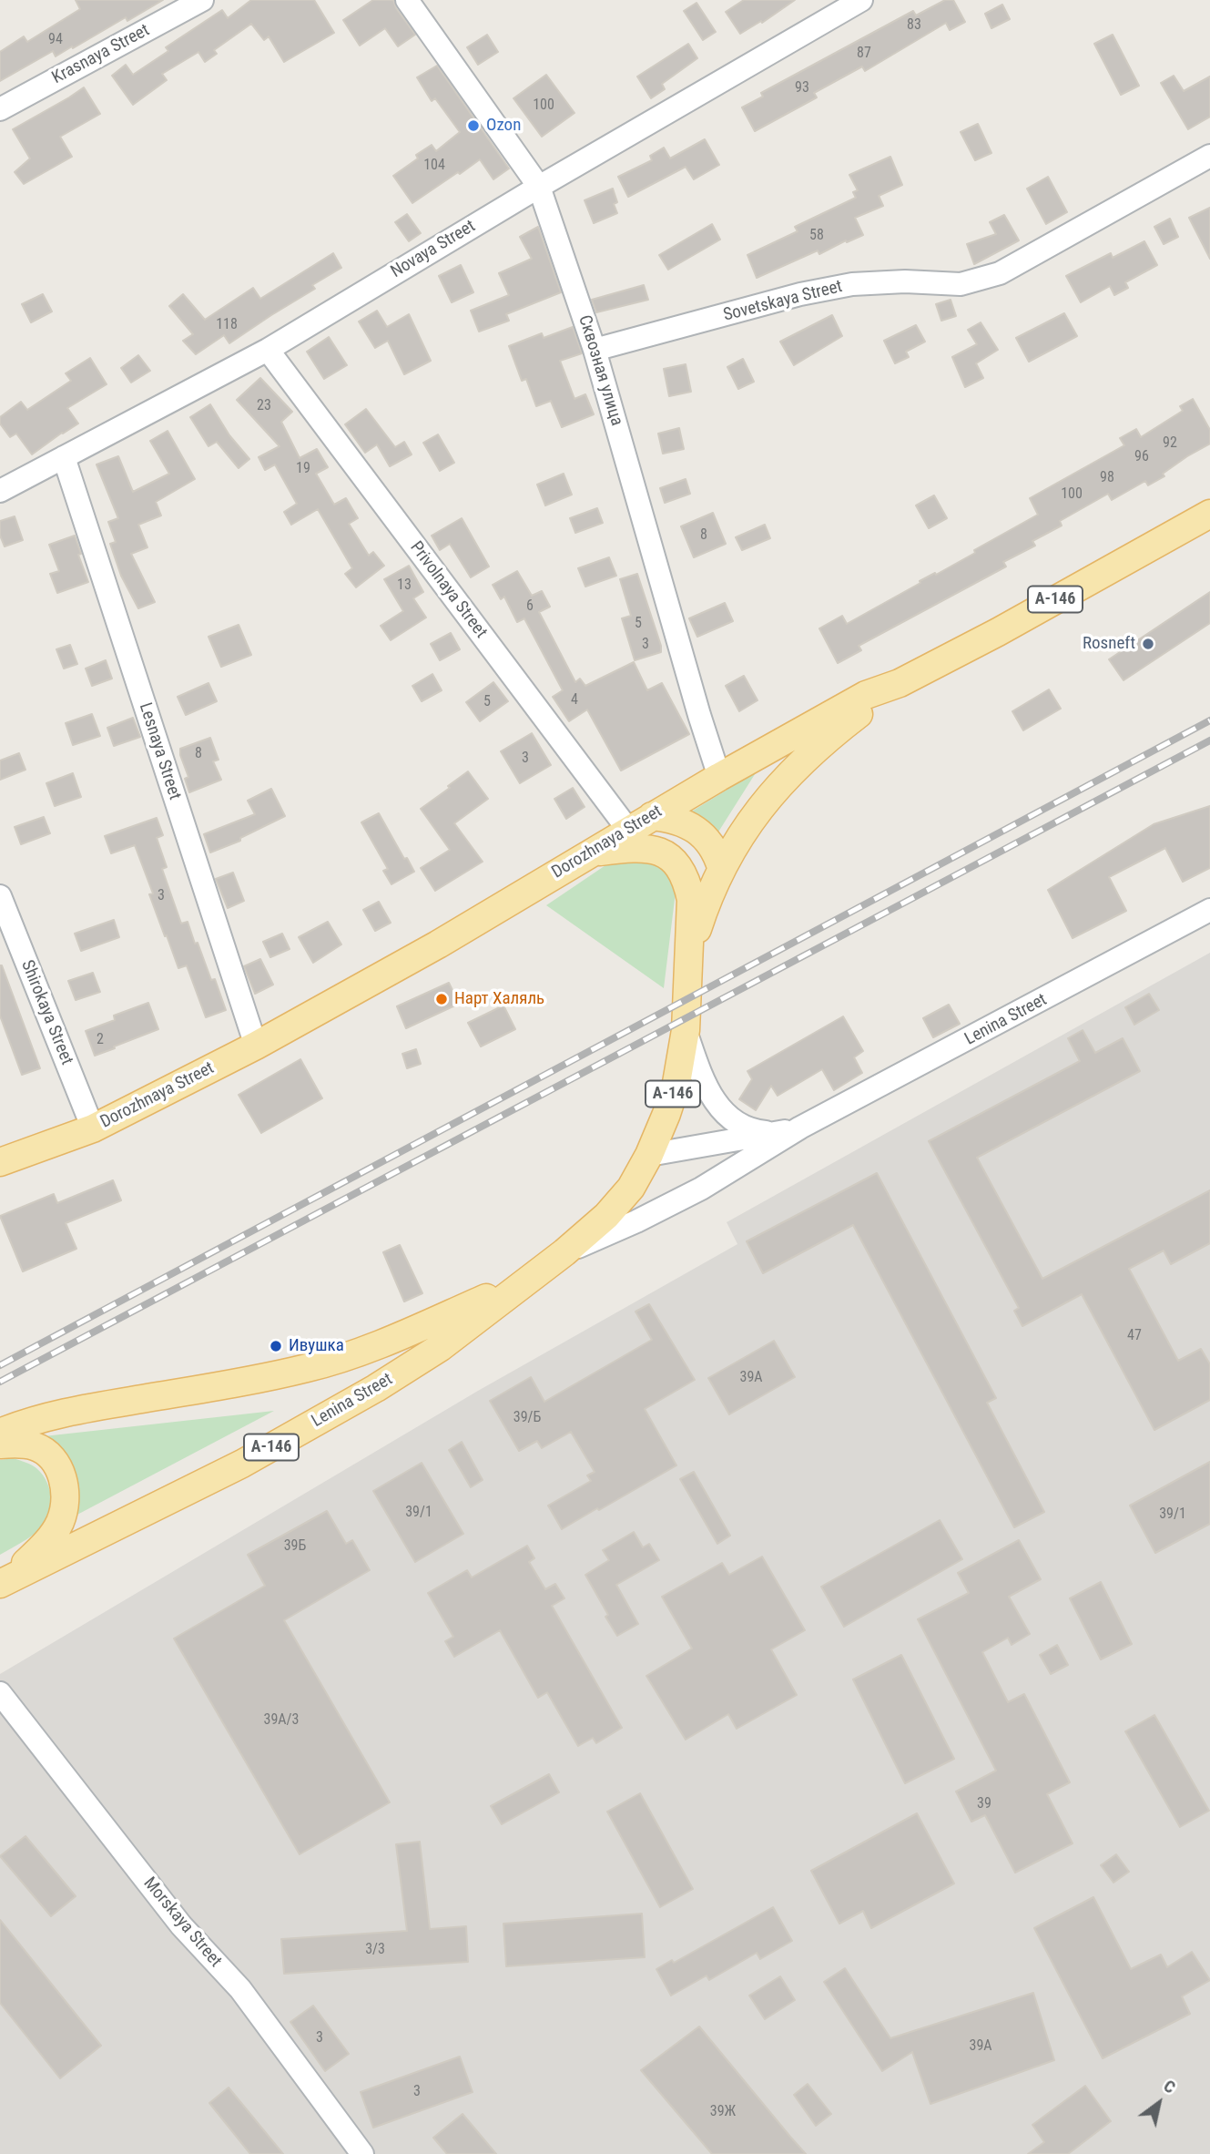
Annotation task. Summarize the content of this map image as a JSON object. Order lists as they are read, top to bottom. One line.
{"streets":{"main road":["А-146","Dorozhnaya Street","Lenina Street"],"street":["Krasnaya Street","Novaya Street","Sovetskaya Street","Сквозная улица","Privolnaya Street","Lesnaya Street","Shirokaya Street","Morskaya Street"]},"crossings":[["Novaya Street","Сквозная улица"],["Novaya Street","Privolnaya Street"],["Novaya Street","Lesnaya Street"],["Sovetskaya Street","Сквозная улица"],["Сквозная улица","Dorozhnaya Street"],["Privolnaya Street","Dorozhnaya Street"],["А-146","Dorozhnaya Street"],["А-146","Lenina Street"],["Lesnaya Street","Dorozhnaya Street"],["Dorozhnaya Street","Shirokaya Street"]],"places":["Ozon","Rosneft","Нарт Халяль","Ивушка"],"house_numbers":["83","94","87","93","100","104","58","118","23","92","96","19","98","100","8","13","6","5","3","4","5","8","3","3","2","47","39А","39/Б","39/1","39/1","39Б","39А/3","39","3/3","3","39А","3","39Ж"],"north":"top right"}
